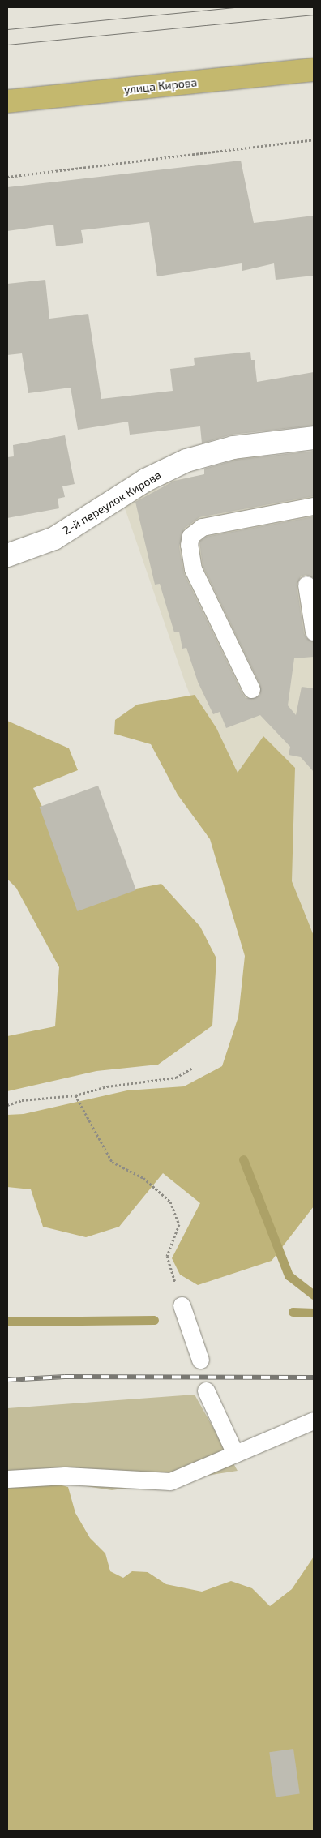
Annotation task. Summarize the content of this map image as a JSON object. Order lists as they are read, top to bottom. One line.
{"streets":{"main road":["улица Кирова"],"street":["2-й переулок Кирова"]}}
